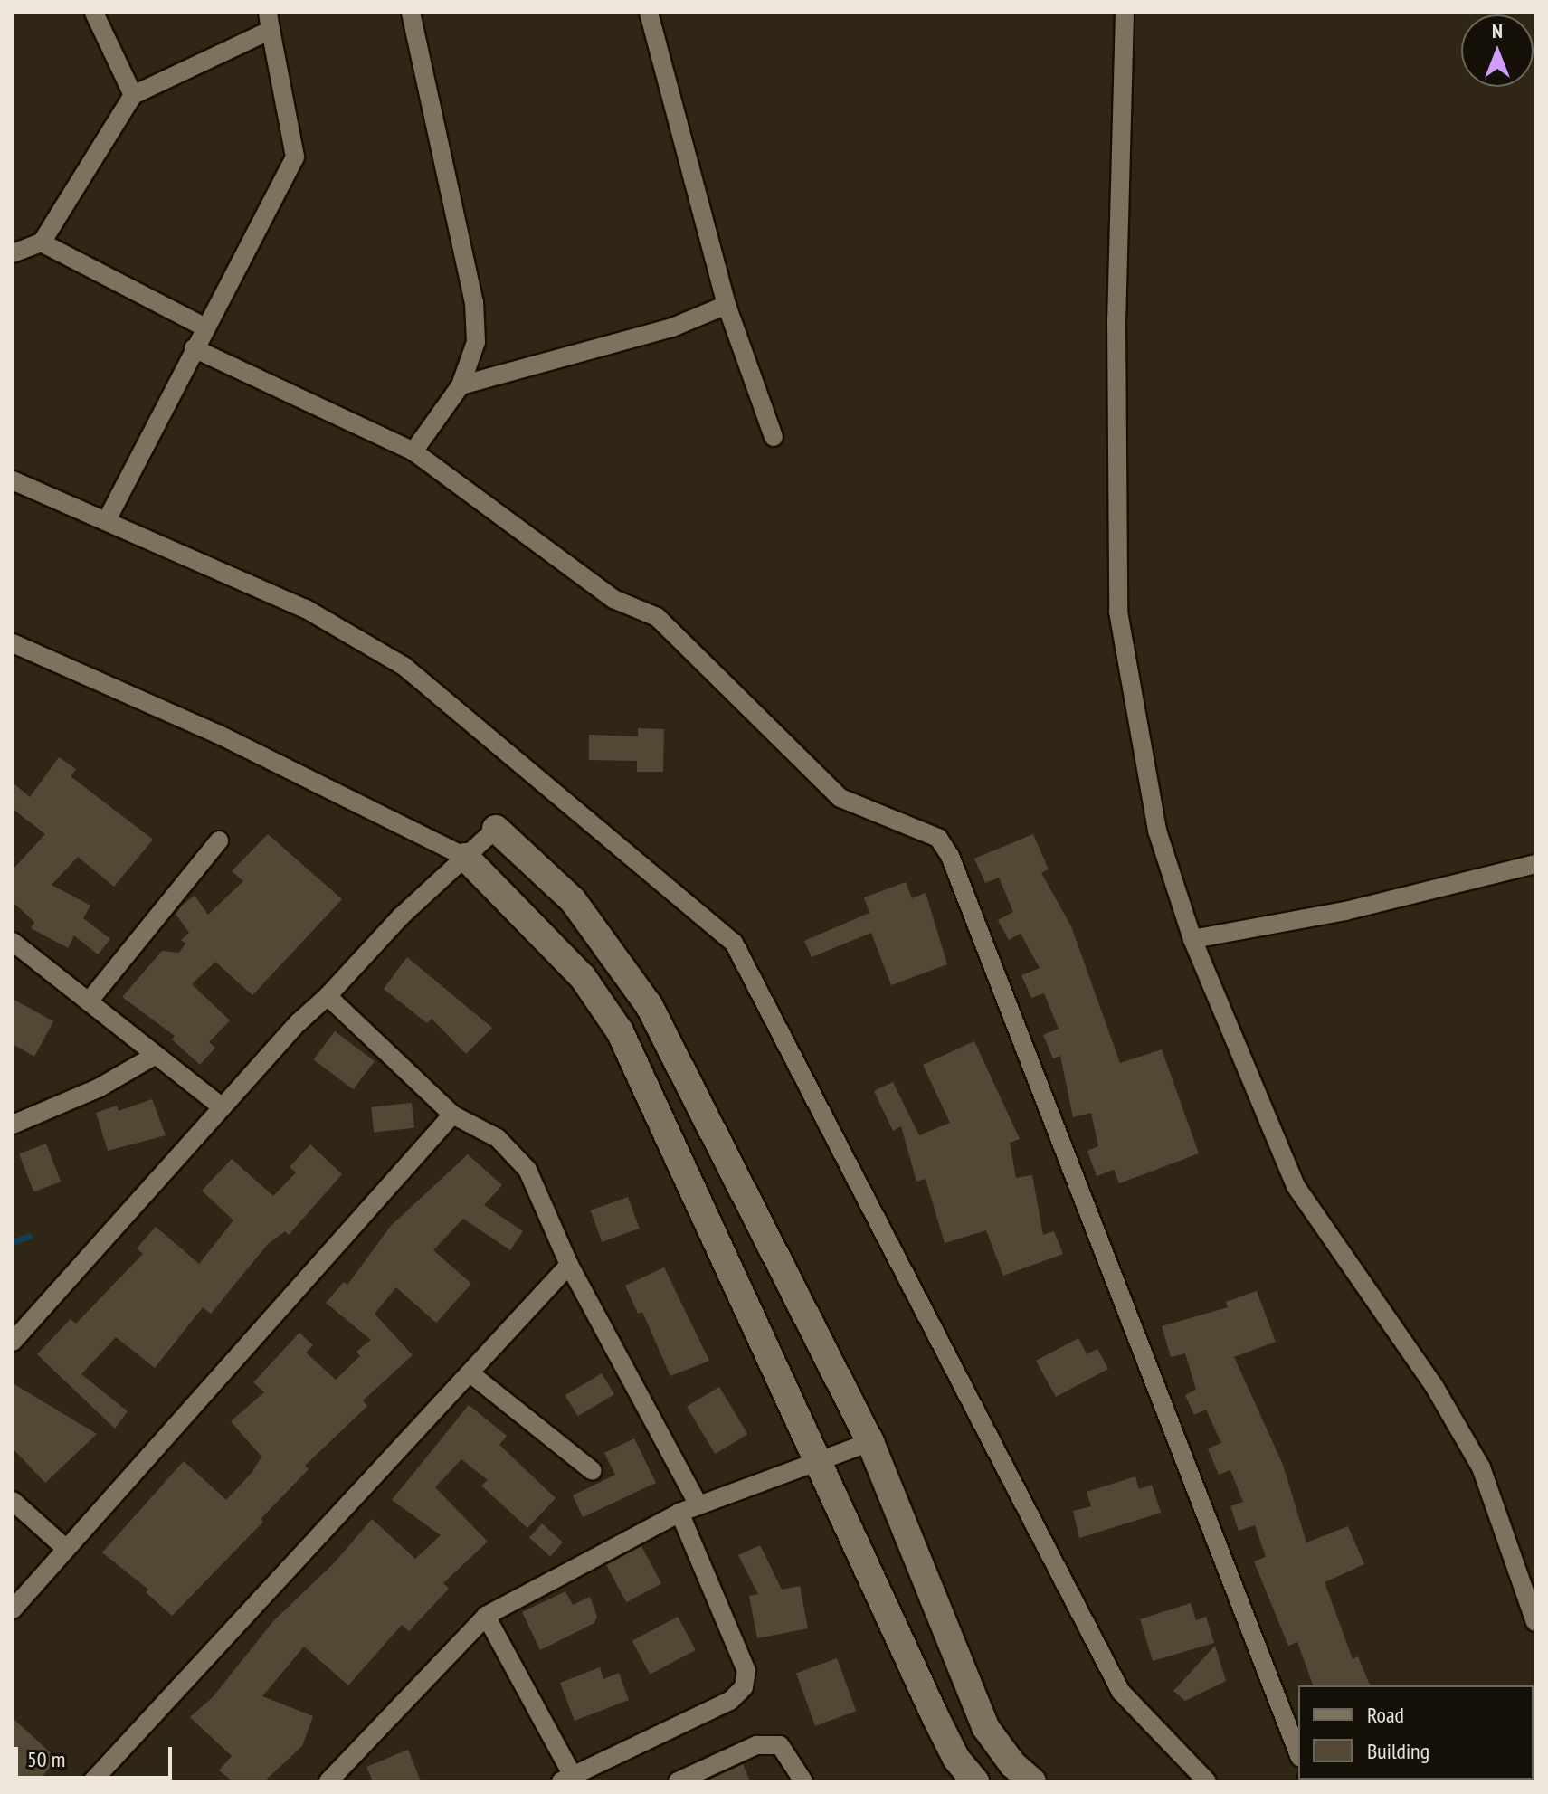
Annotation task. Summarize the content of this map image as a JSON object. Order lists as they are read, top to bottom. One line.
{"legend":["Road","Building"],"scale_bar":"50 m","north":"top"}
